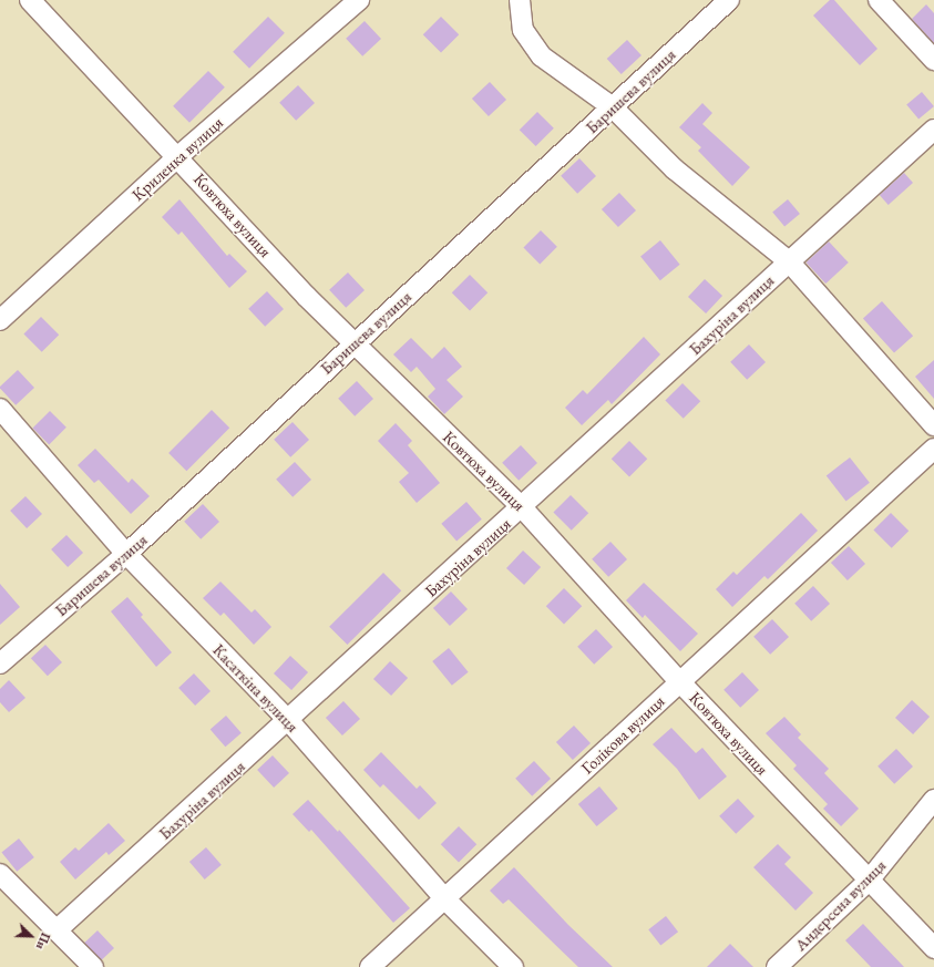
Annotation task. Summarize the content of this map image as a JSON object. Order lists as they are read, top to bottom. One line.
{"streets":{"street":["Баришева вулиця","Криленка вулиця","Ковтюха вулиця","Бахуріна вулиця","Касаткіна вулиця","Голікова вулиця","Андерсена вулиця"]},"crossings":[["Баришева вулиця","Ковтюха вулиця"],["Баришева вулиця","Касаткіна вулиця"],["Криленка вулиця","Ковтюха вулиця"],["Ковтюха вулиця","Бахуріна вулиця"],["Ковтюха вулиця","Голікова вулиця"],["Ковтюха вулиця","Андерсена вулиця"],["Бахуріна вулиця","Касаткіна вулиця"],["Касаткіна вулиця","Голікова вулиця"]],"north":"bottom right"}
